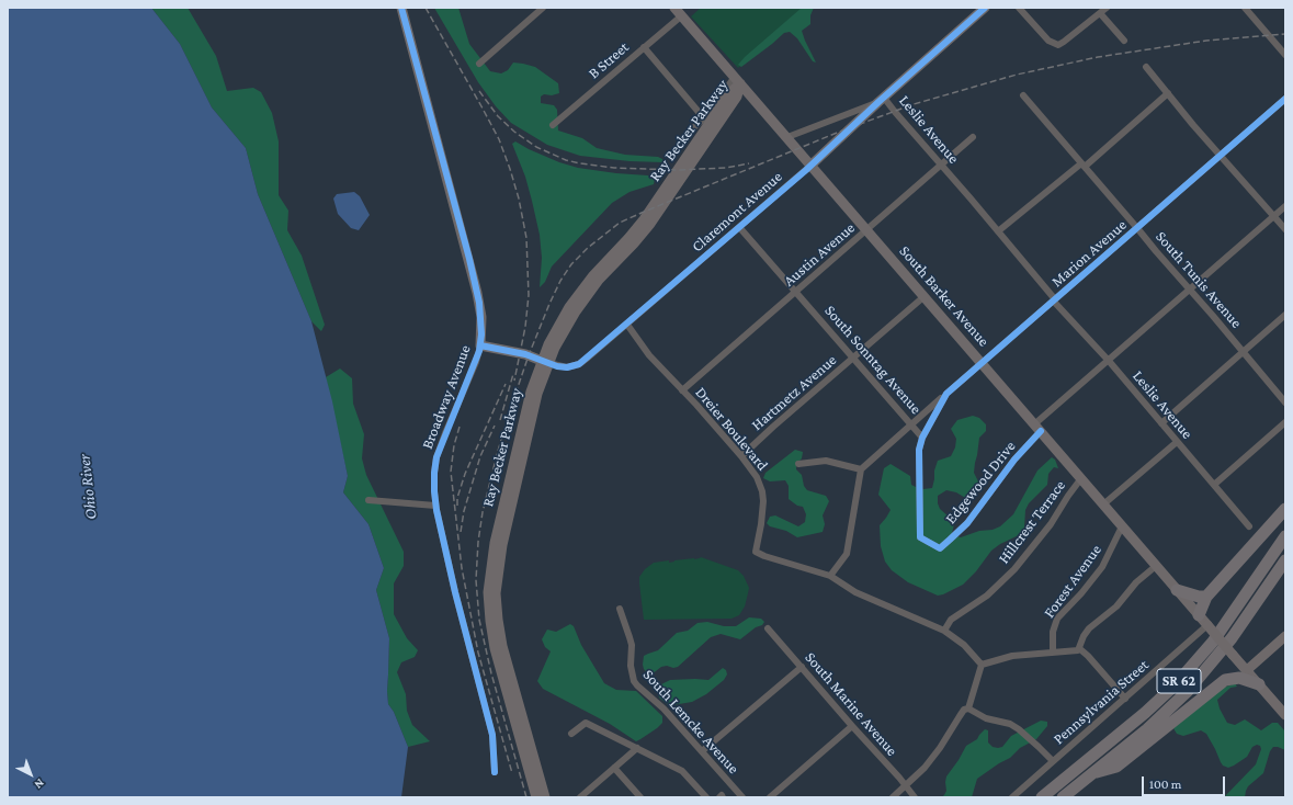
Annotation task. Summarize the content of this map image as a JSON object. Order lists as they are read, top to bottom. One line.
{"streets":{"highway":["SR 62"],"main road":["Ray Becker Parkway","Claremont Avenue","South Barker Avenue","Broadway Avenue"],"street":["B Street","Leslie Avenue","Marion Avenue","Austin Avenue","South Tunis Avenue","South Sonntag Avenue","Hartmetz Avenue","Dreier Boulevard","Edgewood Drive","Hillcrest Terrace","Forest Avenue","Pennsylvania Street","South Marine Avenue","South Lemcke Avenue"]},"crossings":[["B Street","South Barker Avenue"],["Leslie Avenue","Claremont Avenue"],["Leslie Avenue","Marion Avenue"],["Leslie Avenue","Austin Avenue"],["Leslie Avenue","Edgewood Drive"],["Ray Becker Parkway","Claremont Avenue"],["Ray Becker Parkway","South Barker Avenue"],["Claremont Avenue","South Barker Avenue"],["Claremont Avenue","South Sonntag Avenue"],["Claremont Avenue","Broadway Avenue"],["Claremont Avenue","Dreier Boulevard"],["Marion Avenue","South Tunis Avenue"],["Marion Avenue","South Barker Avenue"],["Marion Avenue","South Sonntag Avenue"],["Austin Avenue","South Barker Avenue"],["Austin Avenue","South Sonntag Avenue"],["Austin Avenue","Dreier Boulevard"],["South Tunis Avenue","Edgewood Drive"],["South Barker Avenue","Hartmetz Avenue"],["South Barker Avenue","Edgewood Drive"],["South Barker Avenue","Hillcrest Terrace"],["South Barker Avenue","Forest Avenue"],["South Barker Avenue","Pennsylvania Street"],["South Sonntag Avenue","Hartmetz Avenue"],["South Sonntag Avenue","Edgewood Drive"],["Hartmetz Avenue","Dreier Boulevard"],["Dreier Boulevard","Hillcrest Terrace"]],"water":["Ohio River"],"scale_bar":"100 m","north":"bottom right"}
